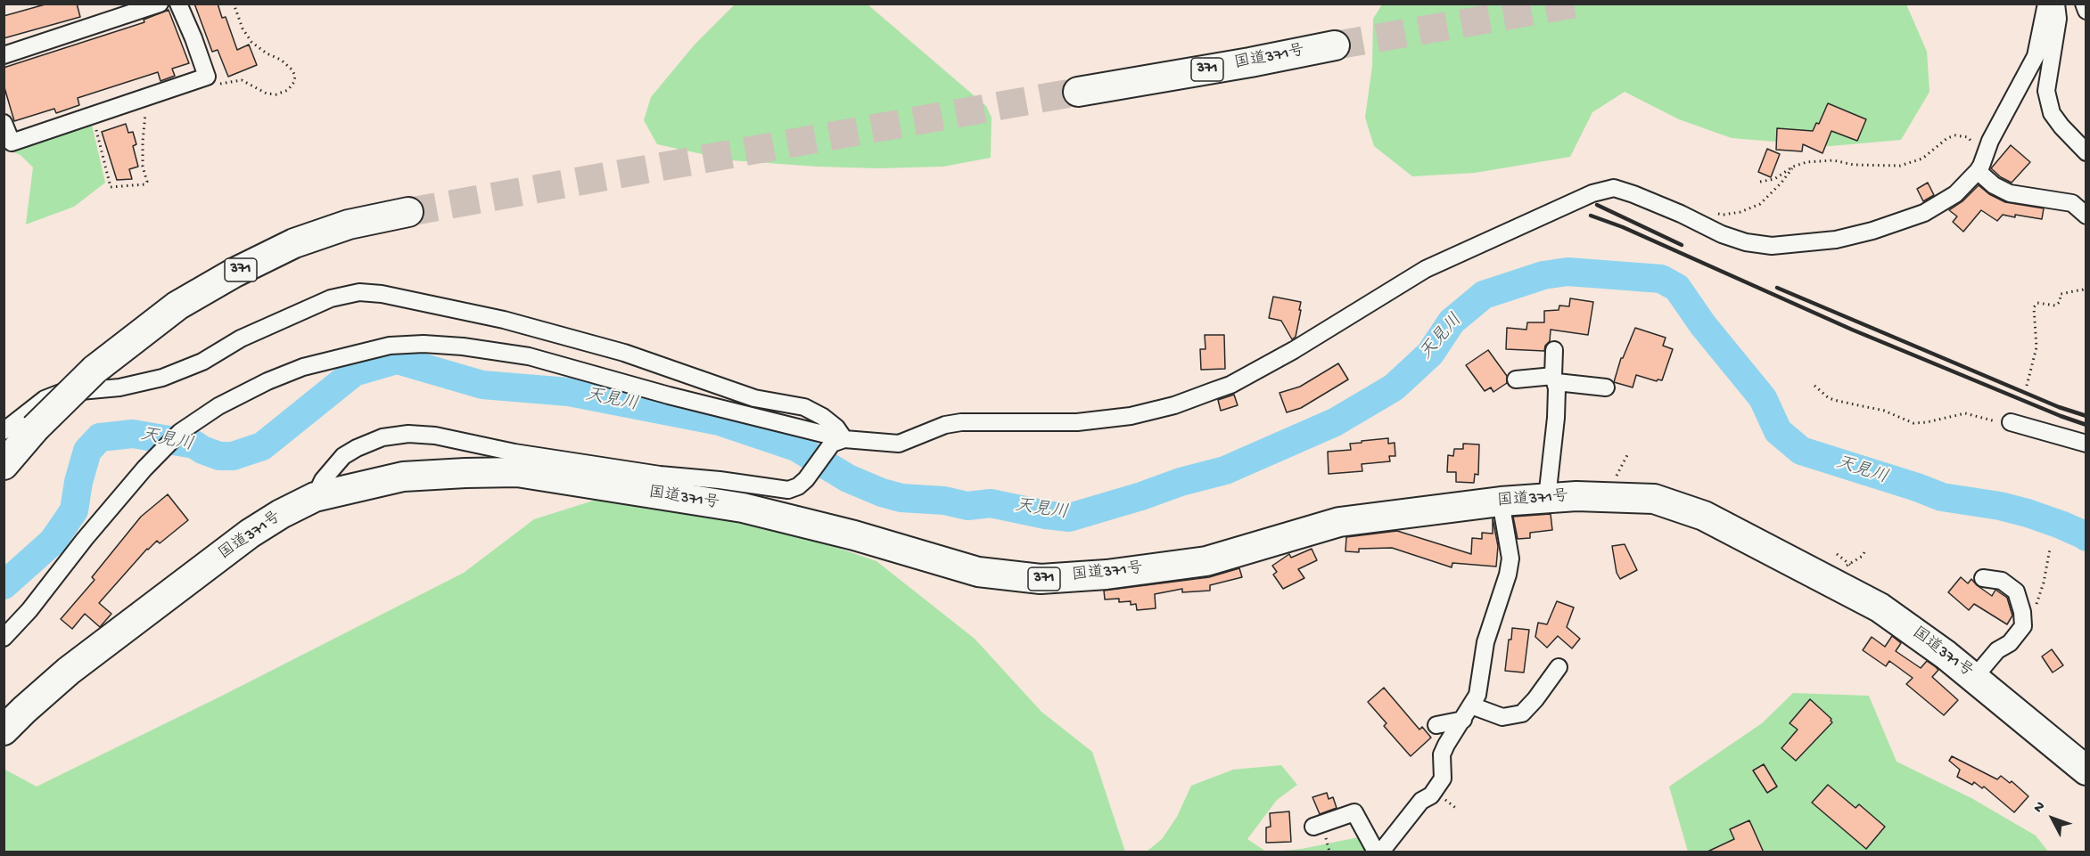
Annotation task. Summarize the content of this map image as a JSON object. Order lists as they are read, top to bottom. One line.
{"streets":{"highway":["国道371号","371"]},"water":["天見川"],"north":"top left"}
